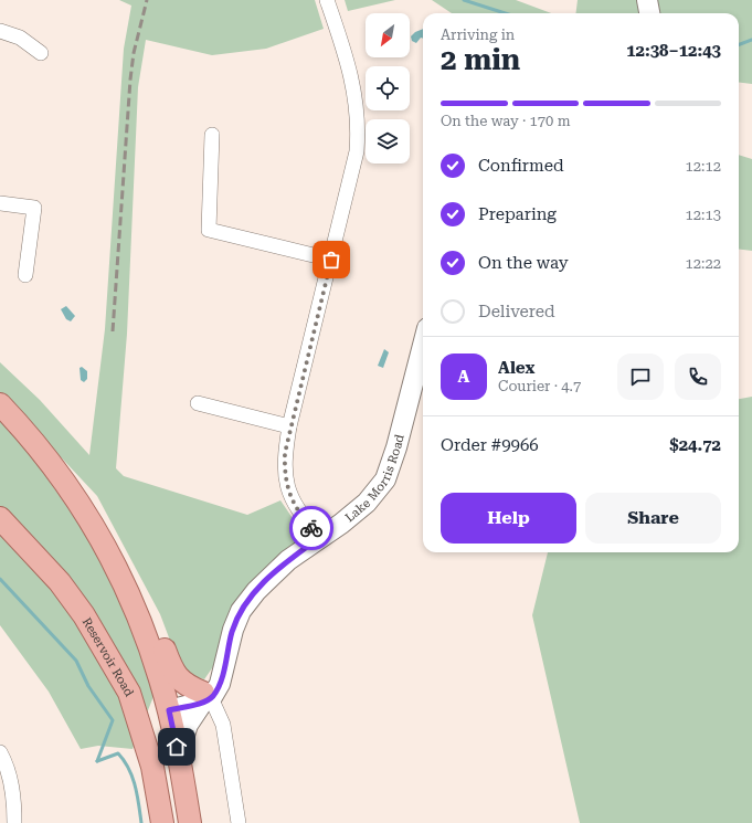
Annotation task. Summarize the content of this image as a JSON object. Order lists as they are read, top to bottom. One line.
{"streets":{"main road":["Reservoir Road"],"street":["Lake Morris Road"]},"north":"bottom left","page":{"heading":["2 min","Arriving in","12:38–12:43"],"panel":["Alex","Courier · 4.7","Order #9966","$24.72"],"bar":"On the way · 170 m","list":[["Confirmed","12:12"],["Preparing","12:13"],["On the way","12:22"],"Delivered"],"round":"A","buttons":["Help","Share"]}}
